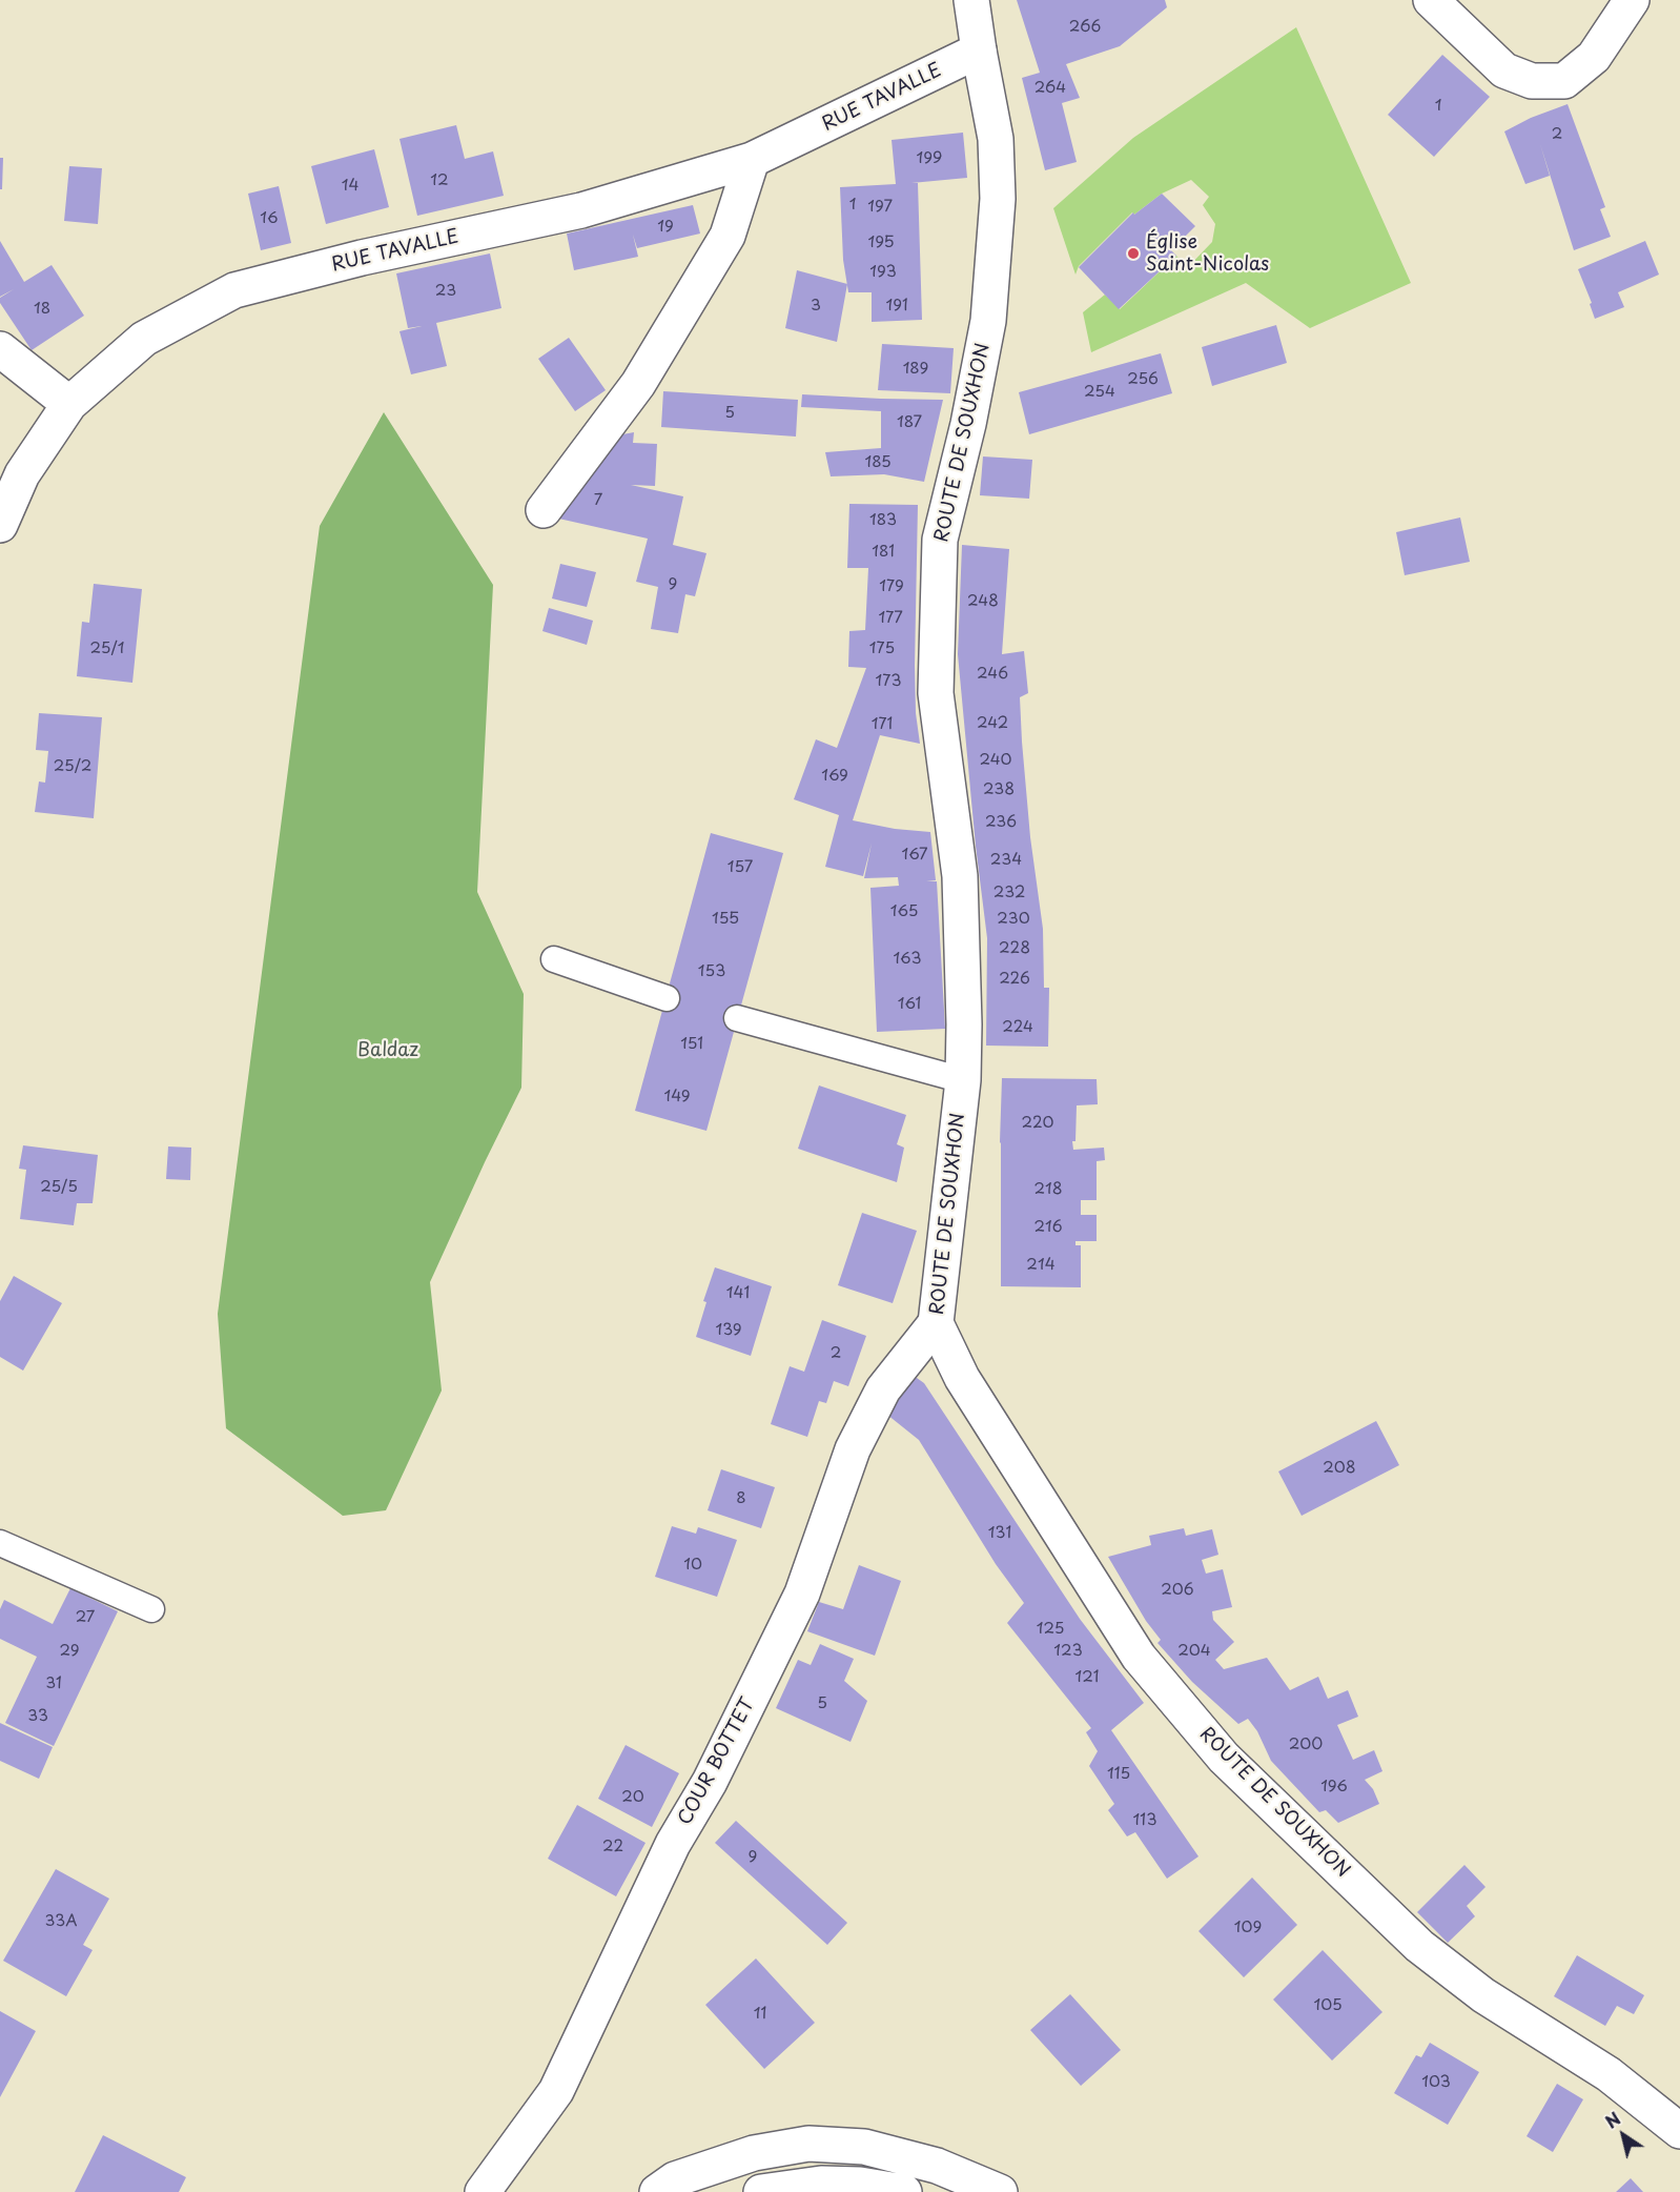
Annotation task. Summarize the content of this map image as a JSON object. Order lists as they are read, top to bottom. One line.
{"streets":{"street":["RUE TAVALLE","ROUTE DE SOUXHON","COUR BOTTET"]},"crossings":[["RUE TAVALLE","ROUTE DE SOUXHON"],["ROUTE DE SOUXHON","COUR BOTTET"]],"parks":["Baldaz"],"places":["Église Saint-Nicolas"],"house_numbers":["266","264","1","2","199","12","14","1","197","16","19","195","193","23","3","191","18","189","256","254","5","187","185","7","183","181","9","179","248","177","25/1","175","246","173","242","171","240","25/2","169","238","236","167","234","157","232","165","155","230","228","163","153","226","161","224","151","149","220","25/5","218","216","214","141","139","2","208","8","131","10","206","27","125","29","123","204","121","31","5","33","200","115","196","20","113","22","9","33A","109","105","11","103"],"north":"top left"}
